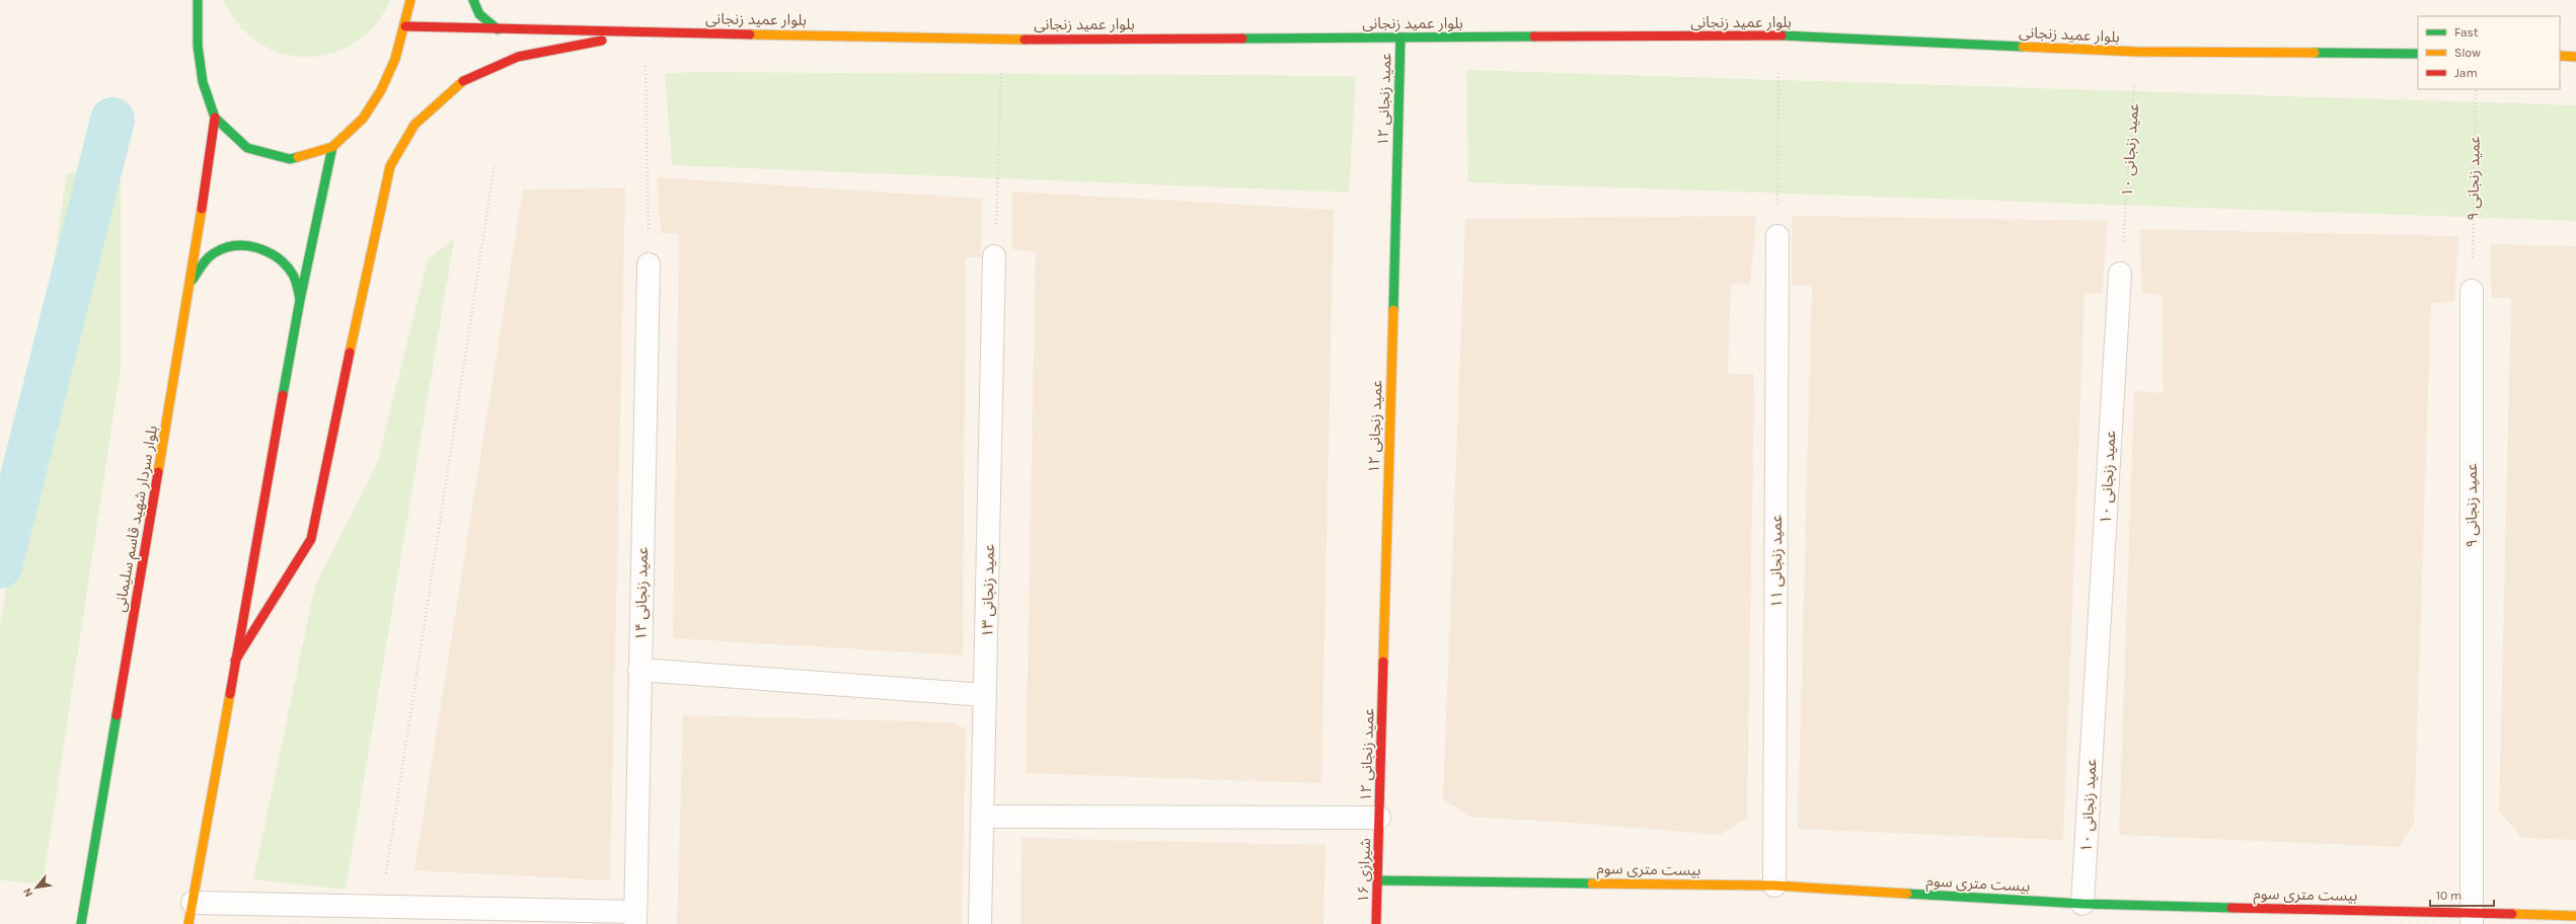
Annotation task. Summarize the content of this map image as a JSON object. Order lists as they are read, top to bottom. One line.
{"streets":{"main road":["بلوار عمید زنجانی","عمید زنجانی ۱۲","بلوار سردار شهید قاسم سلیمانی","بیست متری سوم","شیرازی ۱۶"],"street":["عمید زنجانی ۱۰","عمید زنجانی ۹","عمید زنجانی ۱۱","عمید زنجانی ۱۳","عمید زنجانی ۱۴"]},"crossings":[["بلوار عمید زنجانی","عمید زنجانی ۱۲"],["بلوار عمید زنجانی","عمید زنجانی ۱۰"],["عمید زنجانی ۱۲","شیرازی ۱۶"],["عمید زنجانی ۱۰","بیست متری سوم"],["عمید زنجانی ۹","بیست متری سوم"],["عمید زنجانی ۱۱","بیست متری سوم"],["بیست متری سوم","شیرازی ۱۶"]],"legend":["Fast","Slow","Jam"],"scale_bar":"10 m","north":"bottom left"}
